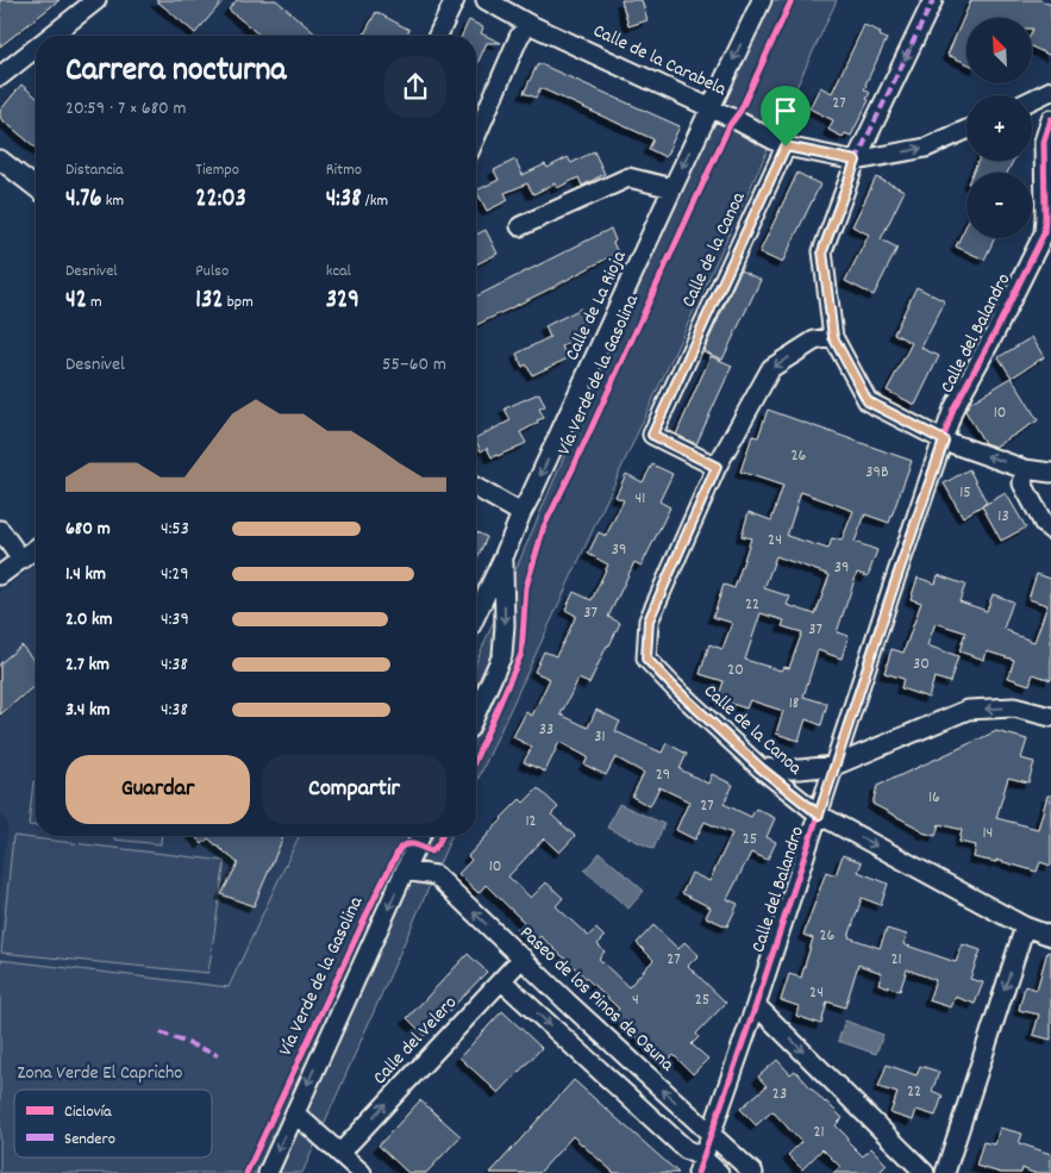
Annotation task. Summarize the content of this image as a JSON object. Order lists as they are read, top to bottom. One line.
{"streets":{"street":["Calle de la Carabela","Calle de la Canoa","Calle de La Rioja","Calle del Balandro","Paseo de los Pinos de Osuna","Calle del Velero"],"cycle path":["Vía Verde de la Gasolina"]},"crossings":[["Calle de la Carabela","Calle de la Canoa"],["Calle de la Carabela","Calle de La Rioja"],["Calle de la Canoa","Calle del Balandro"],["Calle del Balandro","Paseo de los Pinos de Osuna"],["Paseo de los Pinos de Osuna","Calle del Velero"]],"parks":["Zona Verde El Capricho"],"house_numbers":["27","10","26","39B","15","41","13","24","39","39","22","37","37","30","20","18","33","31","29","16","27","12","14","25","10","26","27","21","24","4","25","22","23","21"],"legend":["Ciclovía","Sendero"],"north":"top left","page":{"map_buttons":["+","−"],"heading":["Carrera nocturna","20:59 · 7 × 680 m"],"stats":[["Distancia","4.76 km"],["Tiempo","22:03"],["Ritmo","4:38 /km"],["Desnivel","42 m"],["Pulso","132 bpm"],["kcal","329"]],"chart":["Desnivel","55–60 m"],"list":[{"name":"680 m","note":"4:53"},{"name":"1.4 km","note":"4:29"},{"name":"2.0 km","note":"4:39"},{"name":"2.7 km","note":"4:38"},{"name":"3.4 km","note":"4:38"}],"buttons":["Guardar","Compartir"]}}
